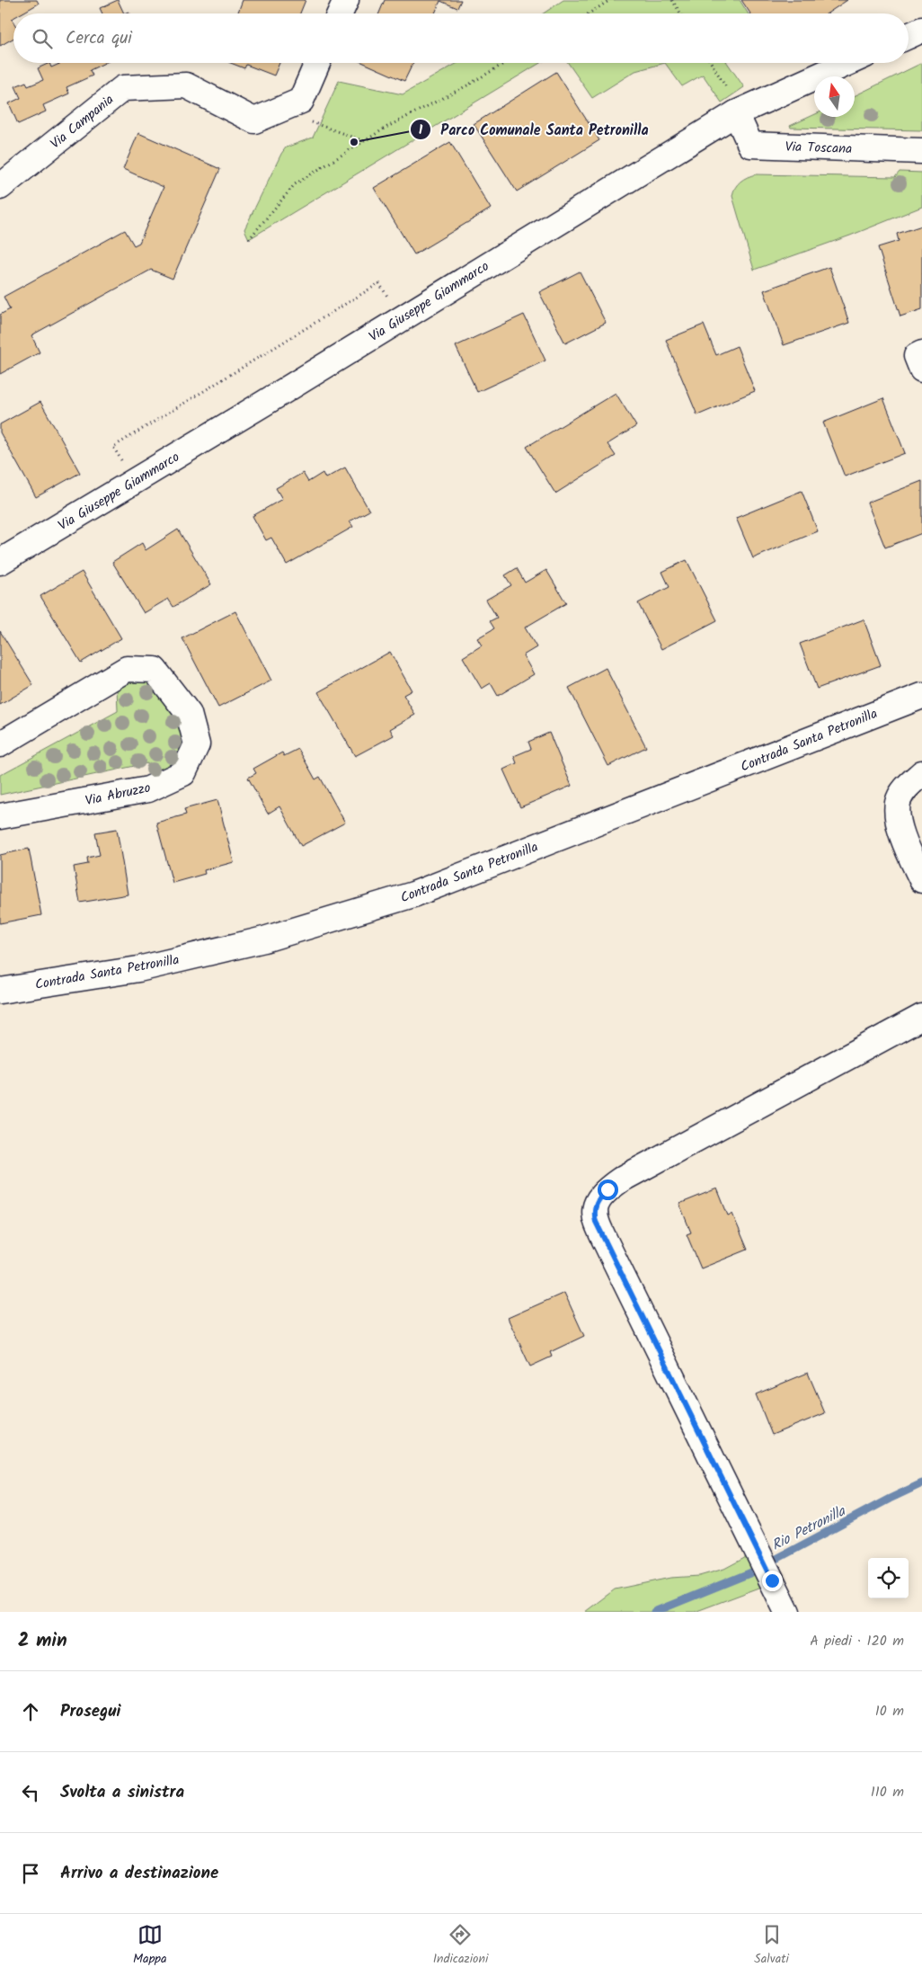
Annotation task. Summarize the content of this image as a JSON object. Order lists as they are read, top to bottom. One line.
{"streets":{"street":["Via Campania","Via Toscana","Via Giuseppe Giammarco","Contrada Santa Petronilla","Via Abruzzo"]},"crossings":[["Via Toscana","Via Giuseppe Giammarco"]],"water":["Rio Petronilla"],"places":["Parco Comunale Santa Petronilla"],"north":"top","page":{"search":"Cerca qui","heading":["2 min","A piedi · 120 m"],"list":[["Prosegui","10 m"],["Svolta a sinistra","110 m"],"Arrivo a destinazione"],"nav":["Mappa","Indicazioni","Salvati"]}}
